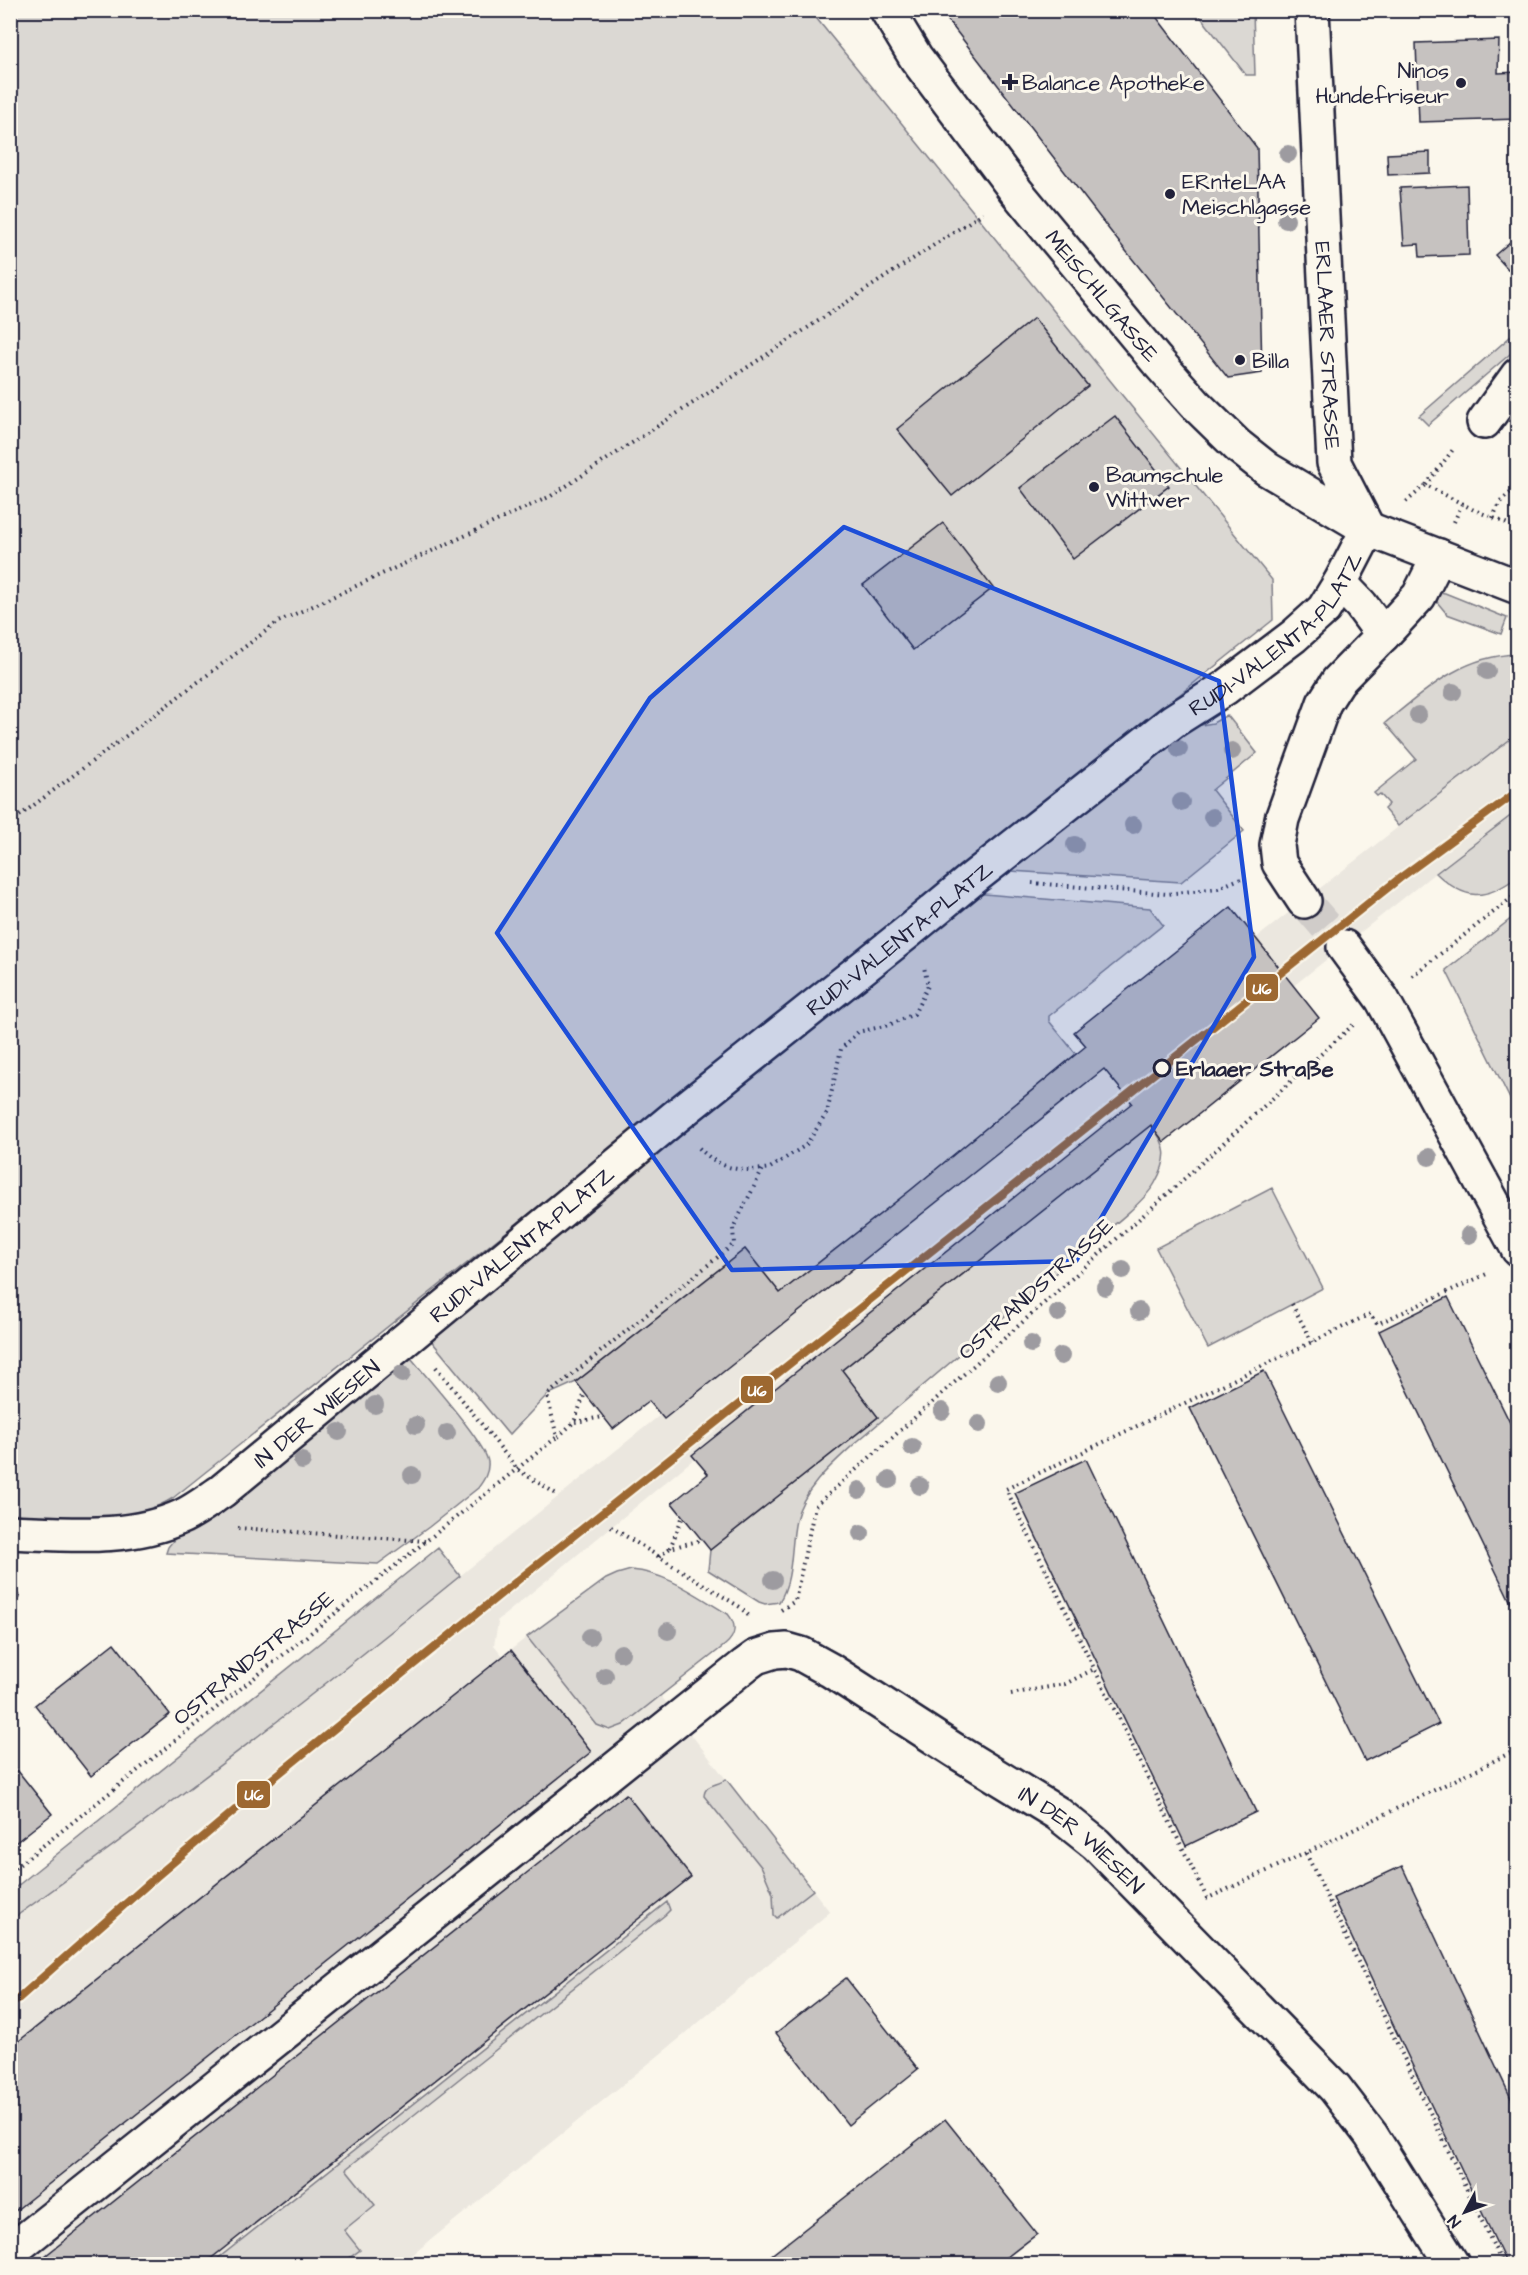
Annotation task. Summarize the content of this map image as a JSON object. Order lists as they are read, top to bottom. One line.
{"streets":{"street":["MEISCHLGASSE","ERLAAER STRASSE","RUDI-VALENTA-PLATZ","IN DER WIESEN"],"path":["OSTRANDSTRASSE"]},"crossings":[["MEISCHLGASSE","ERLAAER STRASSE"],["MEISCHLGASSE","RUDI-VALENTA-PLATZ"],["ERLAAER STRASSE","RUDI-VALENTA-PLATZ"],["RUDI-VALENTA-PLATZ","IN DER WIESEN"]],"places":{"health":["Balance Apotheke"],"other":["Ninos Hundefriseur","ERnteLAA Meischlgasse","Billa","Baumschule Wittwer","Erlaaer Straße"]},"lines":["transit line U6"],"north":"bottom left"}
